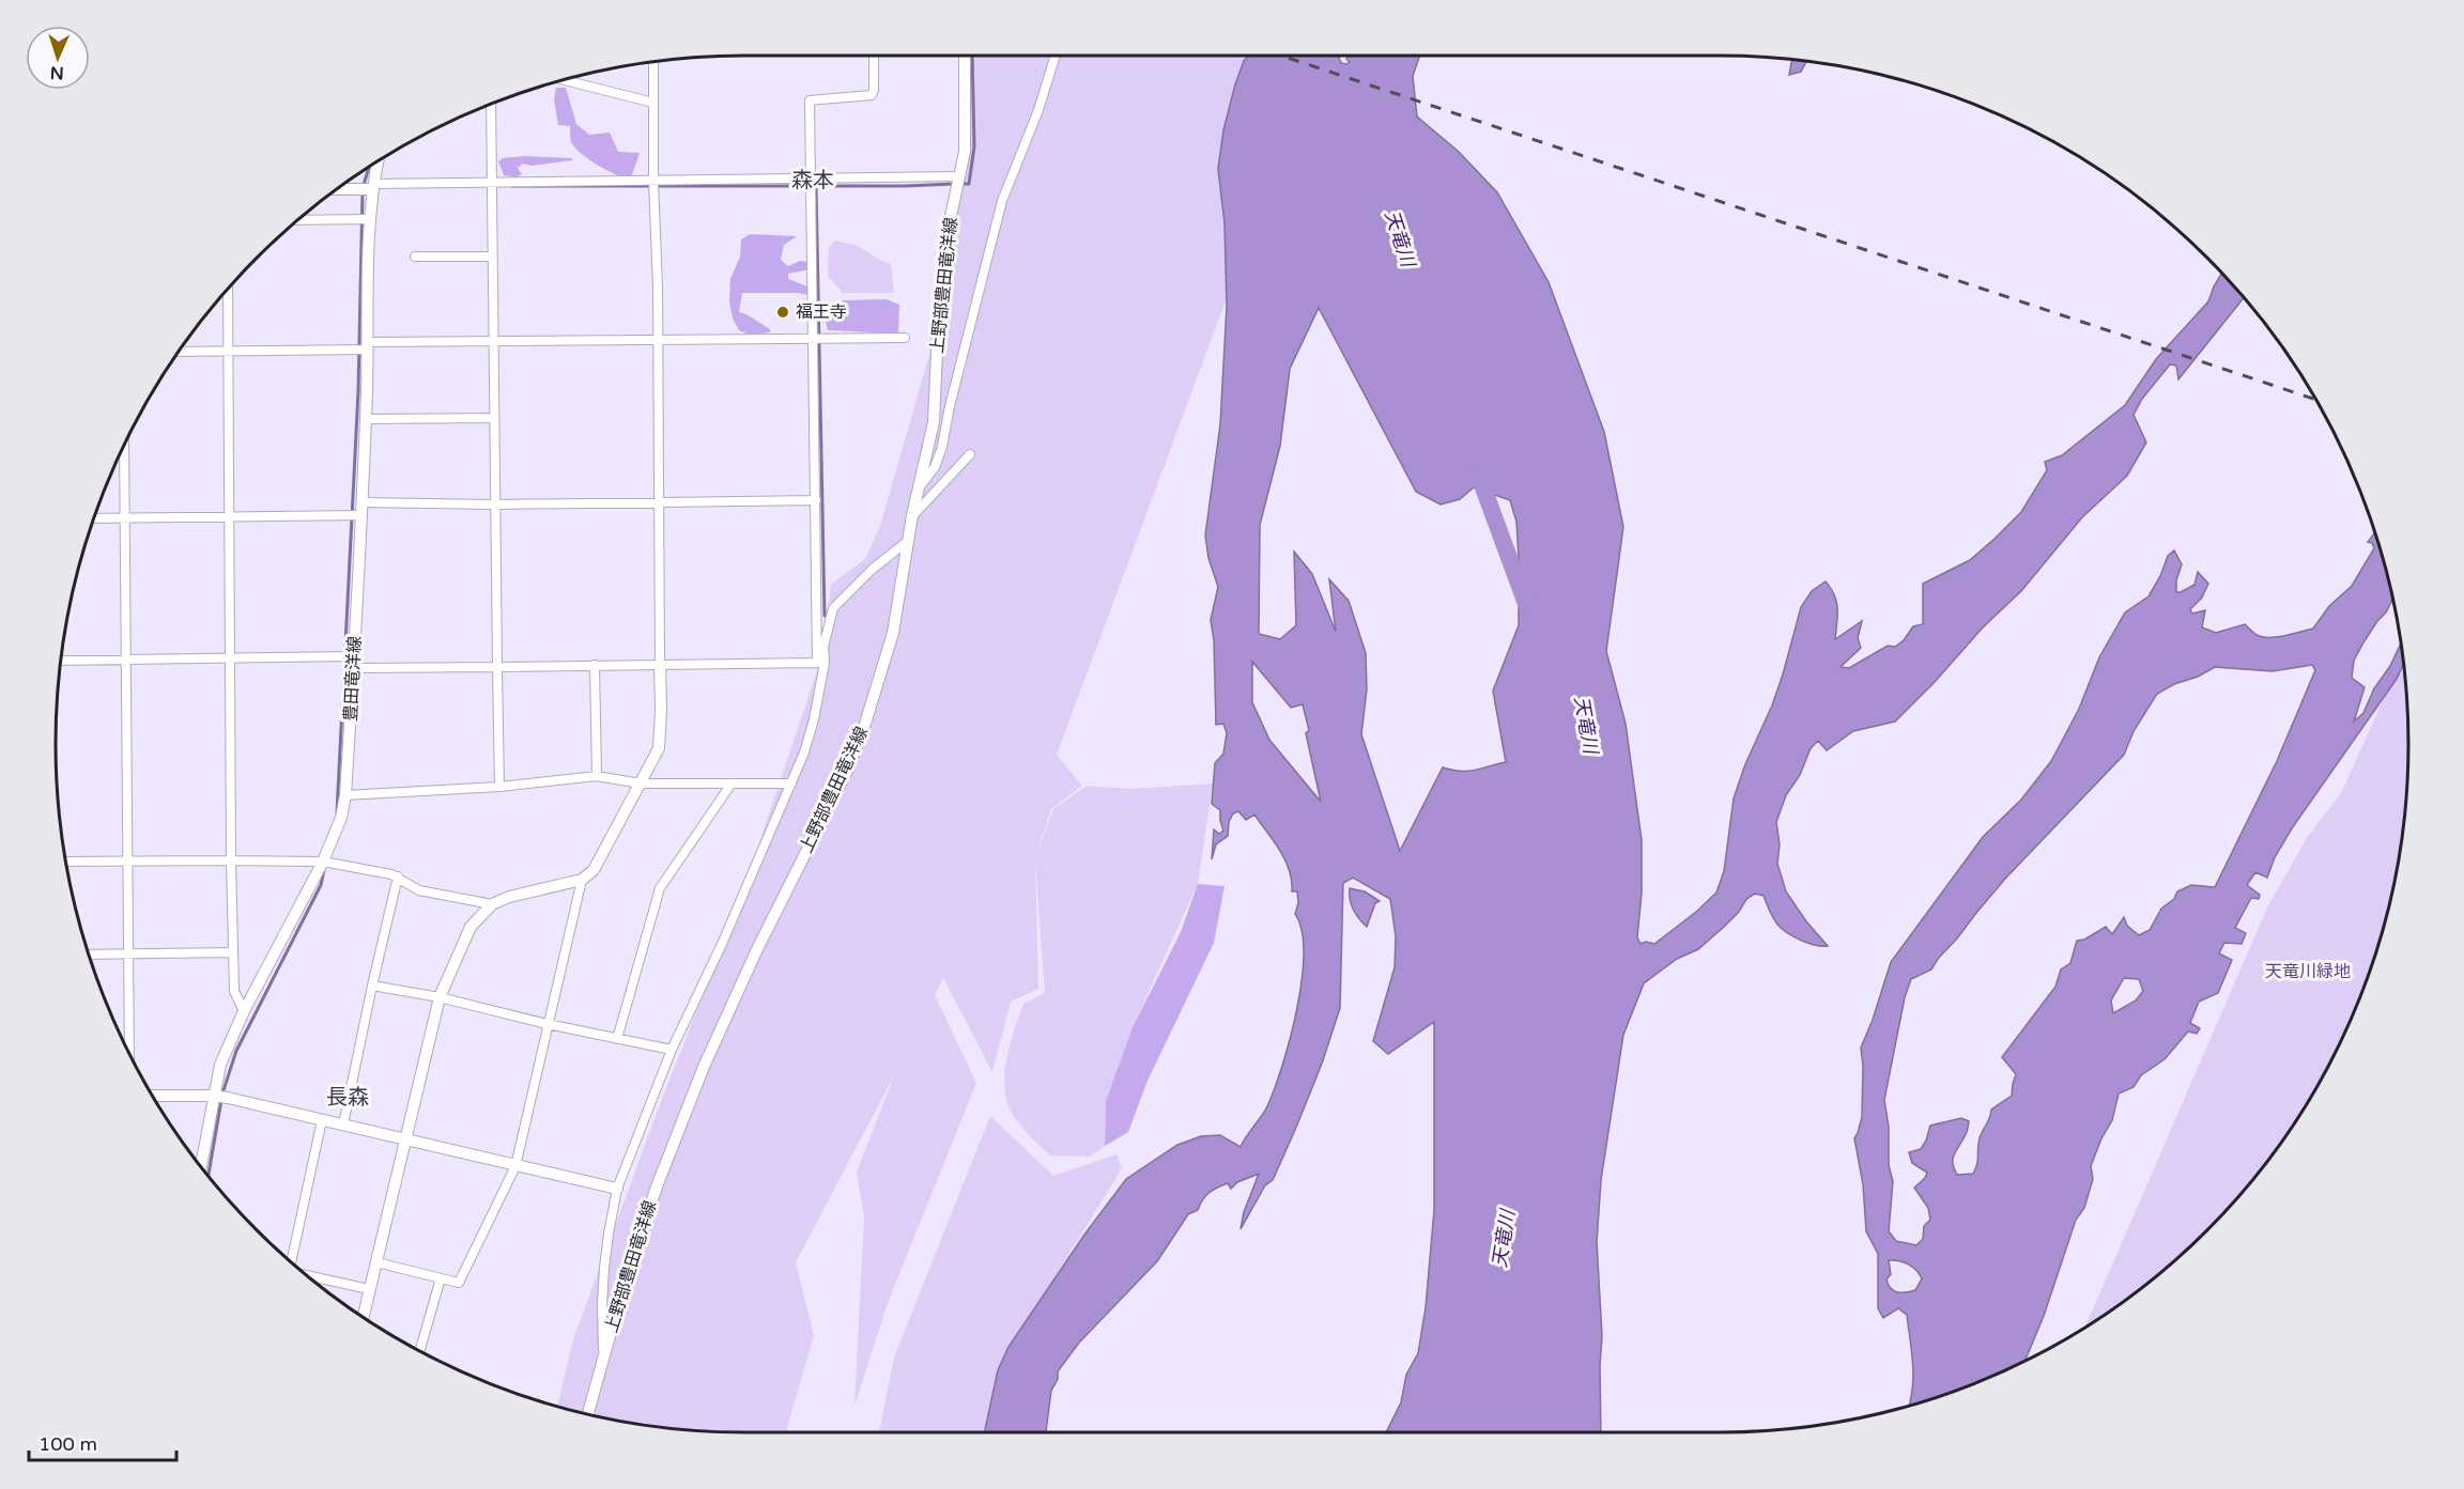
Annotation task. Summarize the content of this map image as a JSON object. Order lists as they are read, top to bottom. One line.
{"streets":{"main road":["上野部豊田竜洋線","豊田竜洋線"]},"districts":["森本","長森"],"water":["天竜川"],"parks":["天竜川緑地"],"places":["福王寺"],"scale_bar":"100 m","north":"bottom"}
